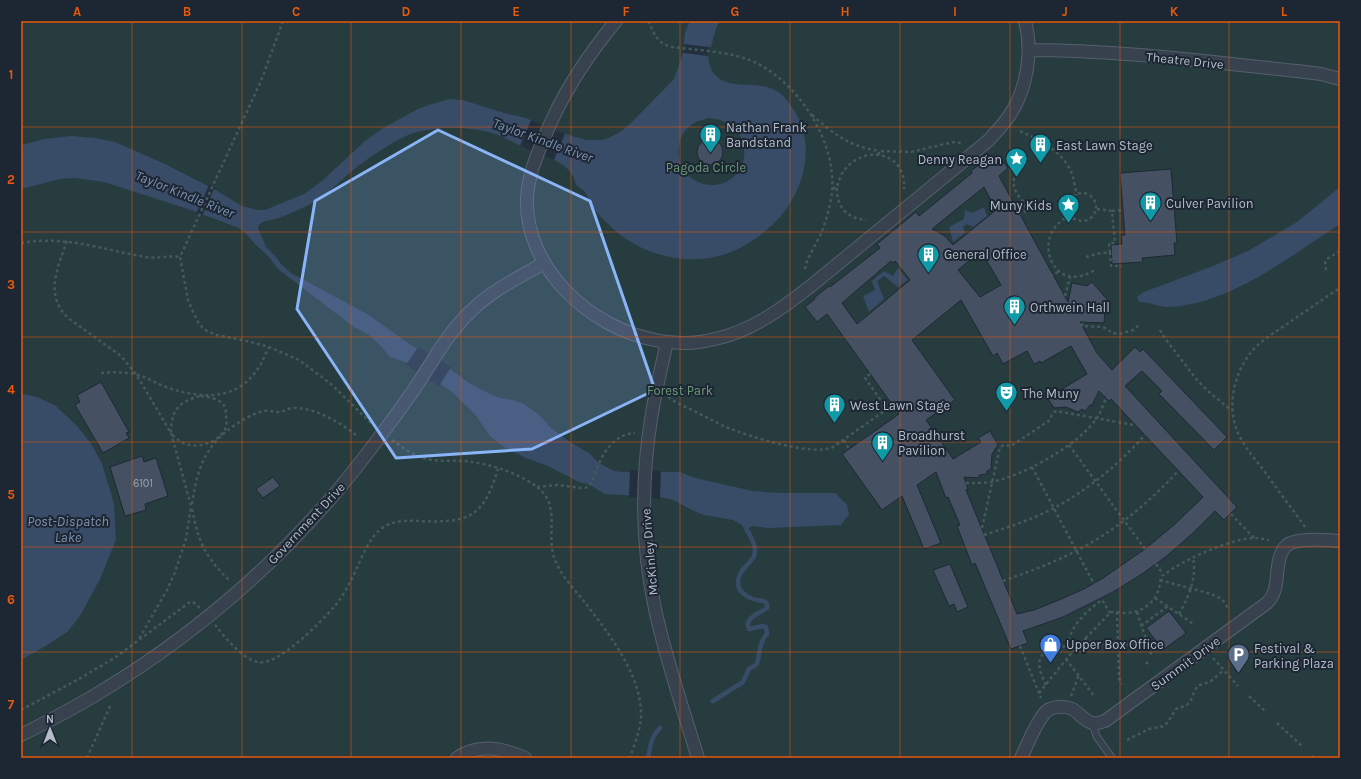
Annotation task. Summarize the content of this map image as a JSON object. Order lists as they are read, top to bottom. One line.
{"streets":{"street":["Theatre Drive","Government Drive","McKinley Drive","Summit Drive"]},"water":["Taylor Kindle River","Post-Dispatch Lake"],"parks":["Pagoda Circle","Forest Park"],"places":{"building":["Nathan Frank Bandstand","East Lawn Stage","Culver Pavilion","General Office","Orthwein Hall","West Lawn Stage","Broadhurst Pavilion"],"place":["Denny Reagan","Muny Kids"],"theatre":["The Muny"],"shop":["Upper Box Office"],"parking":["Festival & Parking Plaza"]},"house_numbers":["6101"],"north":"top","grid":{"columns":["A","B","C","D","E","F","G","H","I","J","K","L"],"rows":["1","2","3","4","5","6","7"]}}
